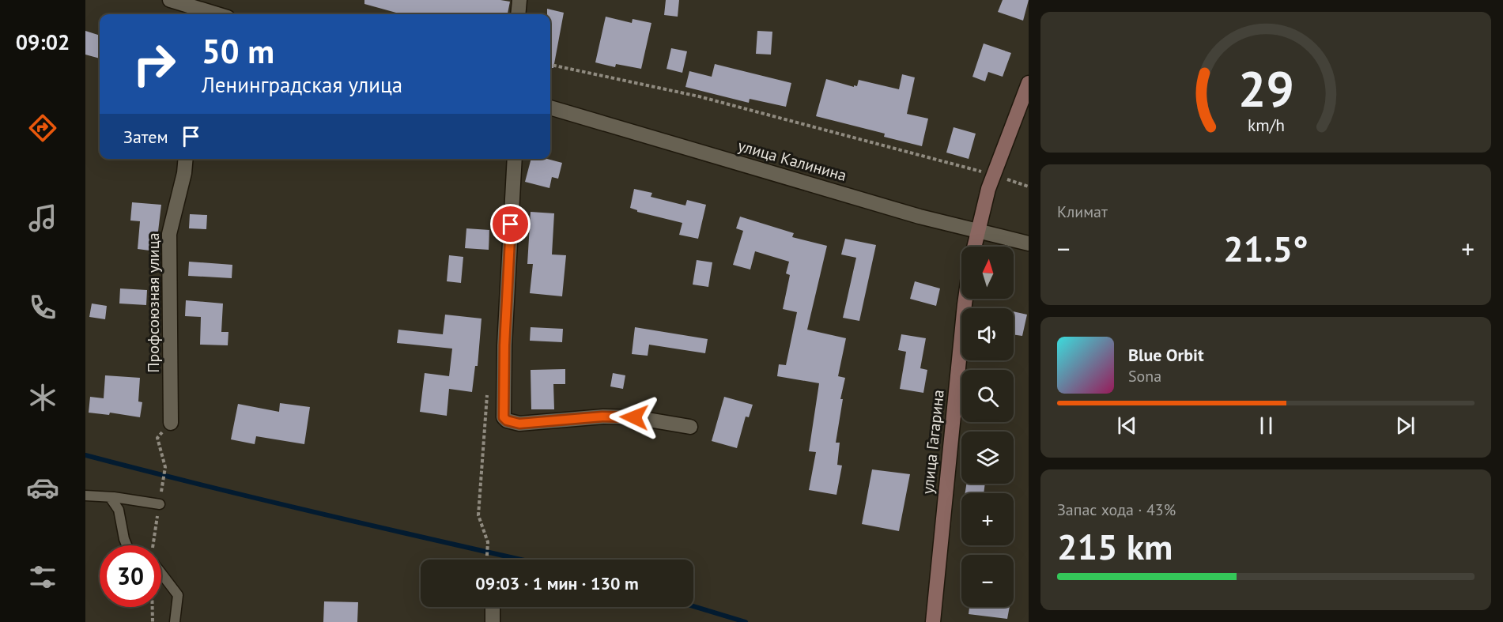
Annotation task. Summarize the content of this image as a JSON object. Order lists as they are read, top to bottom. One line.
{"streets":{"street":["улица Калинина","Профсоюзная улица","улица Гагарина"]},"north":"top","page":{"tabs":"09:02","turn":["50 m","Ленинградская улица"],"then":"Затем","tile":["Климат",["Запас хода · 43%","215 km"]],"heat":["−","21.5°","+"],"map_buttons":["+","−"],"song":["Blue Orbit","Sona"],"limit":"30","trip":"09:03 · 1 мин · 130 m","gauge":["29","km/h"]}}
